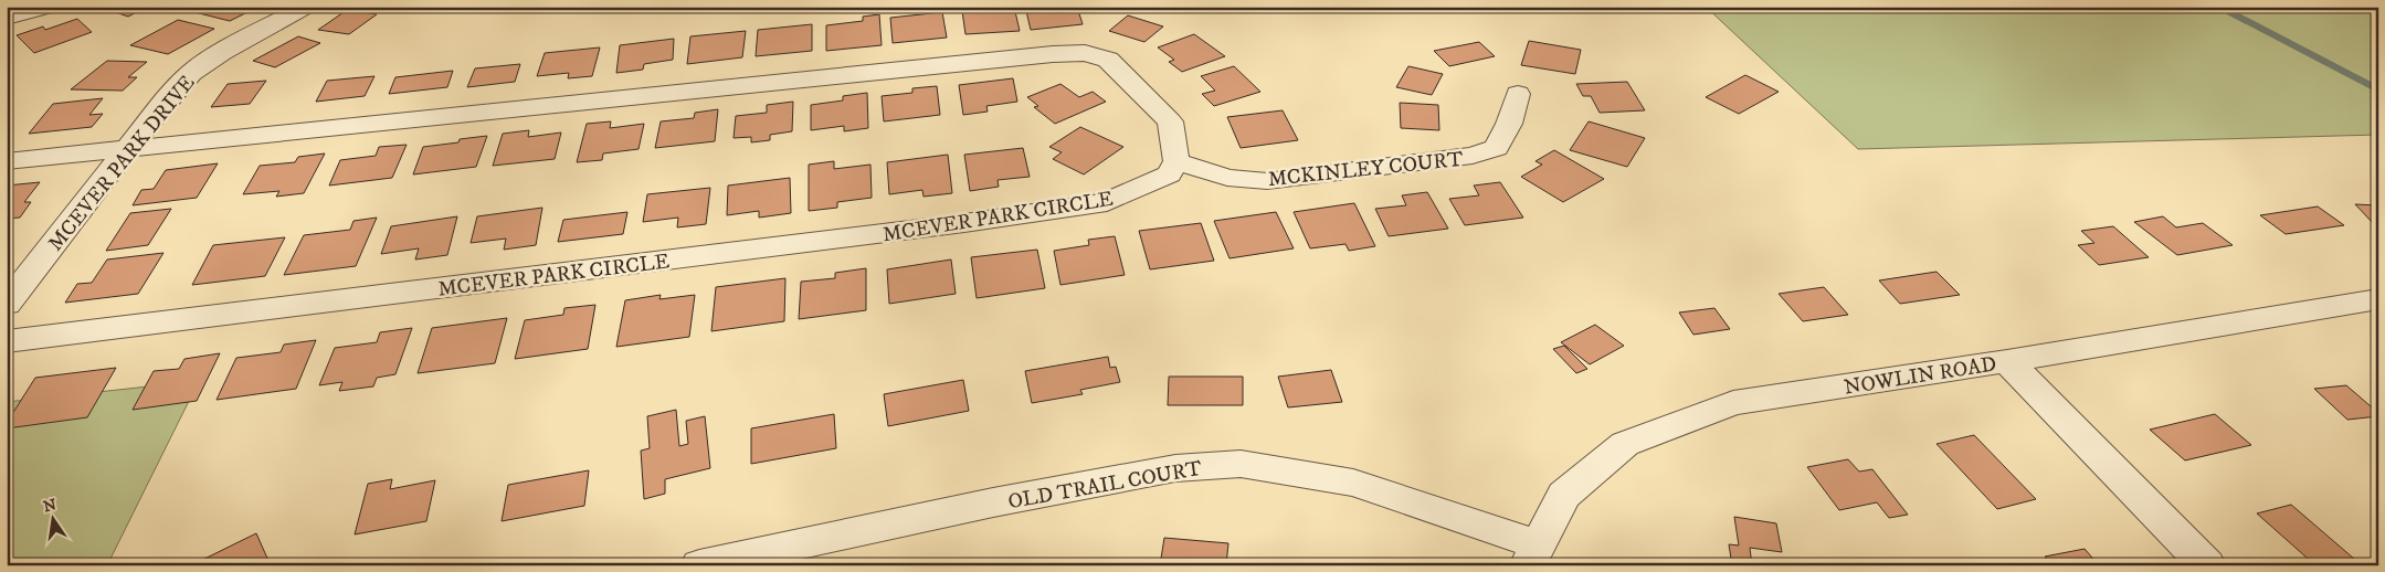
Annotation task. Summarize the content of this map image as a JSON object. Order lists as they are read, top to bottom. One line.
{"streets":{"street":["MCEVER PARK DRIVE","MCKINLEY COURT","MCEVER PARK CIRCLE","NOWLIN ROAD","OLD TRAIL COURT"]},"crossings":[["MCKINLEY COURT","MCEVER PARK CIRCLE"],["NOWLIN ROAD","OLD TRAIL COURT"]],"north":"top"}
